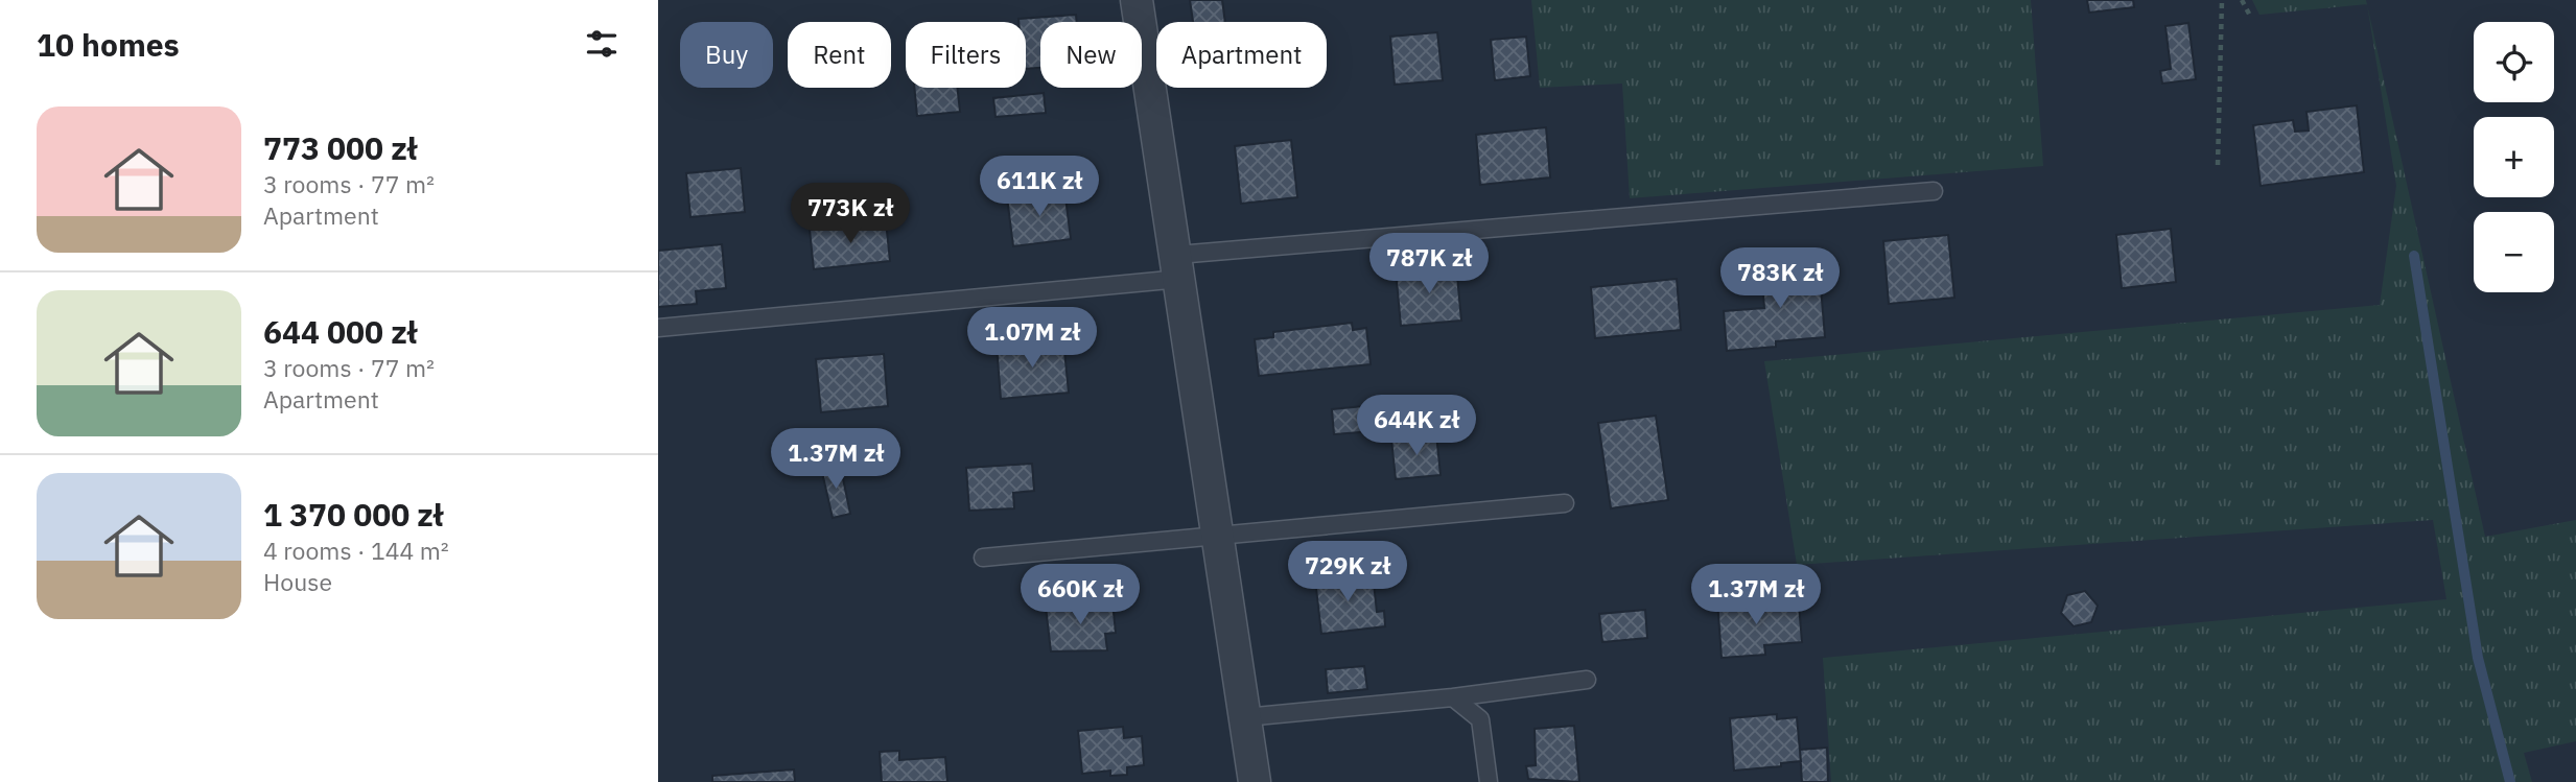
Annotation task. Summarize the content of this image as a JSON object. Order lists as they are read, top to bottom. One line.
{"page":{"heading":"10 homes","map_buttons":["+","−"],"chip":["Buy","Rent","Filters","New","Apartment"],"list":[{"name":"773 000 zł","note":"3 rooms · 77 m² · Apartment"},{"name":"644 000 zł","note":"3 rooms · 77 m² · Apartment"},{"name":"1 370 000 zł","note":"4 rooms · 144 m² · House"}],"price":["611K zł","773K zł","787K zł","783K zł","1.07M zł","644K zł","1.37M zł","729K zł","660K zł","1.37M zł"]}}
